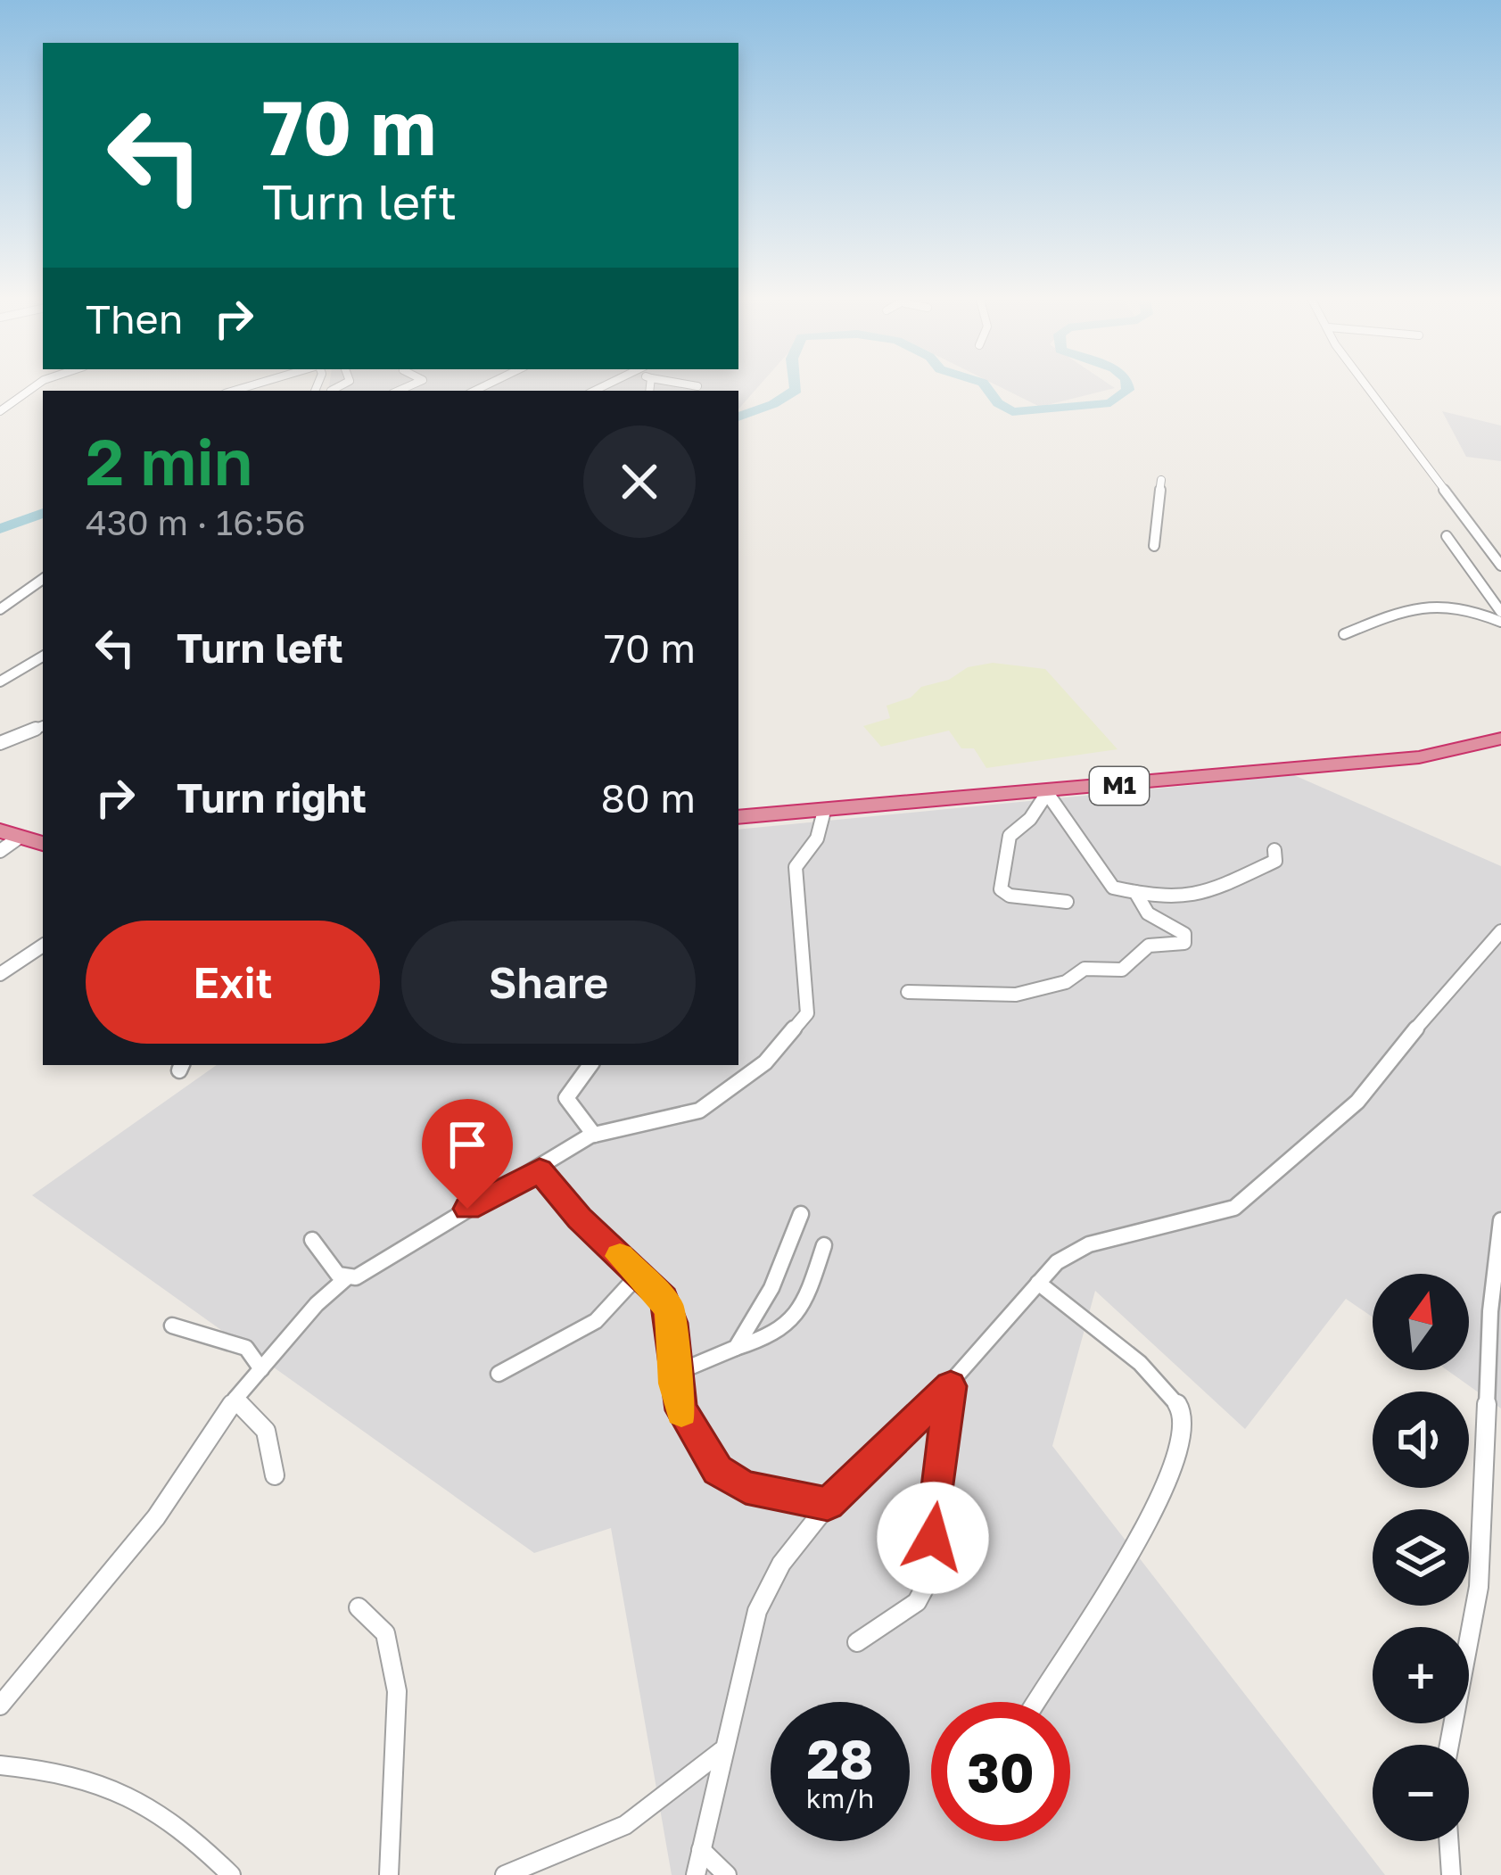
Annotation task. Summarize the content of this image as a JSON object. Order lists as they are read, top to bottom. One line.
{"streets":{"highway":["M1"]},"north":"top","page":{"turn":["70 m","Turn left"],"then":"Then","heading":["2 min","430 m · 16:56"],"list":[{"name":"Turn left","value":"70 m"},{"name":"Turn right","value":"80 m"}],"buttons":["Exit","Share"],"map_buttons":["+","−"],"speed":"28 km/h","limit":"30"}}
